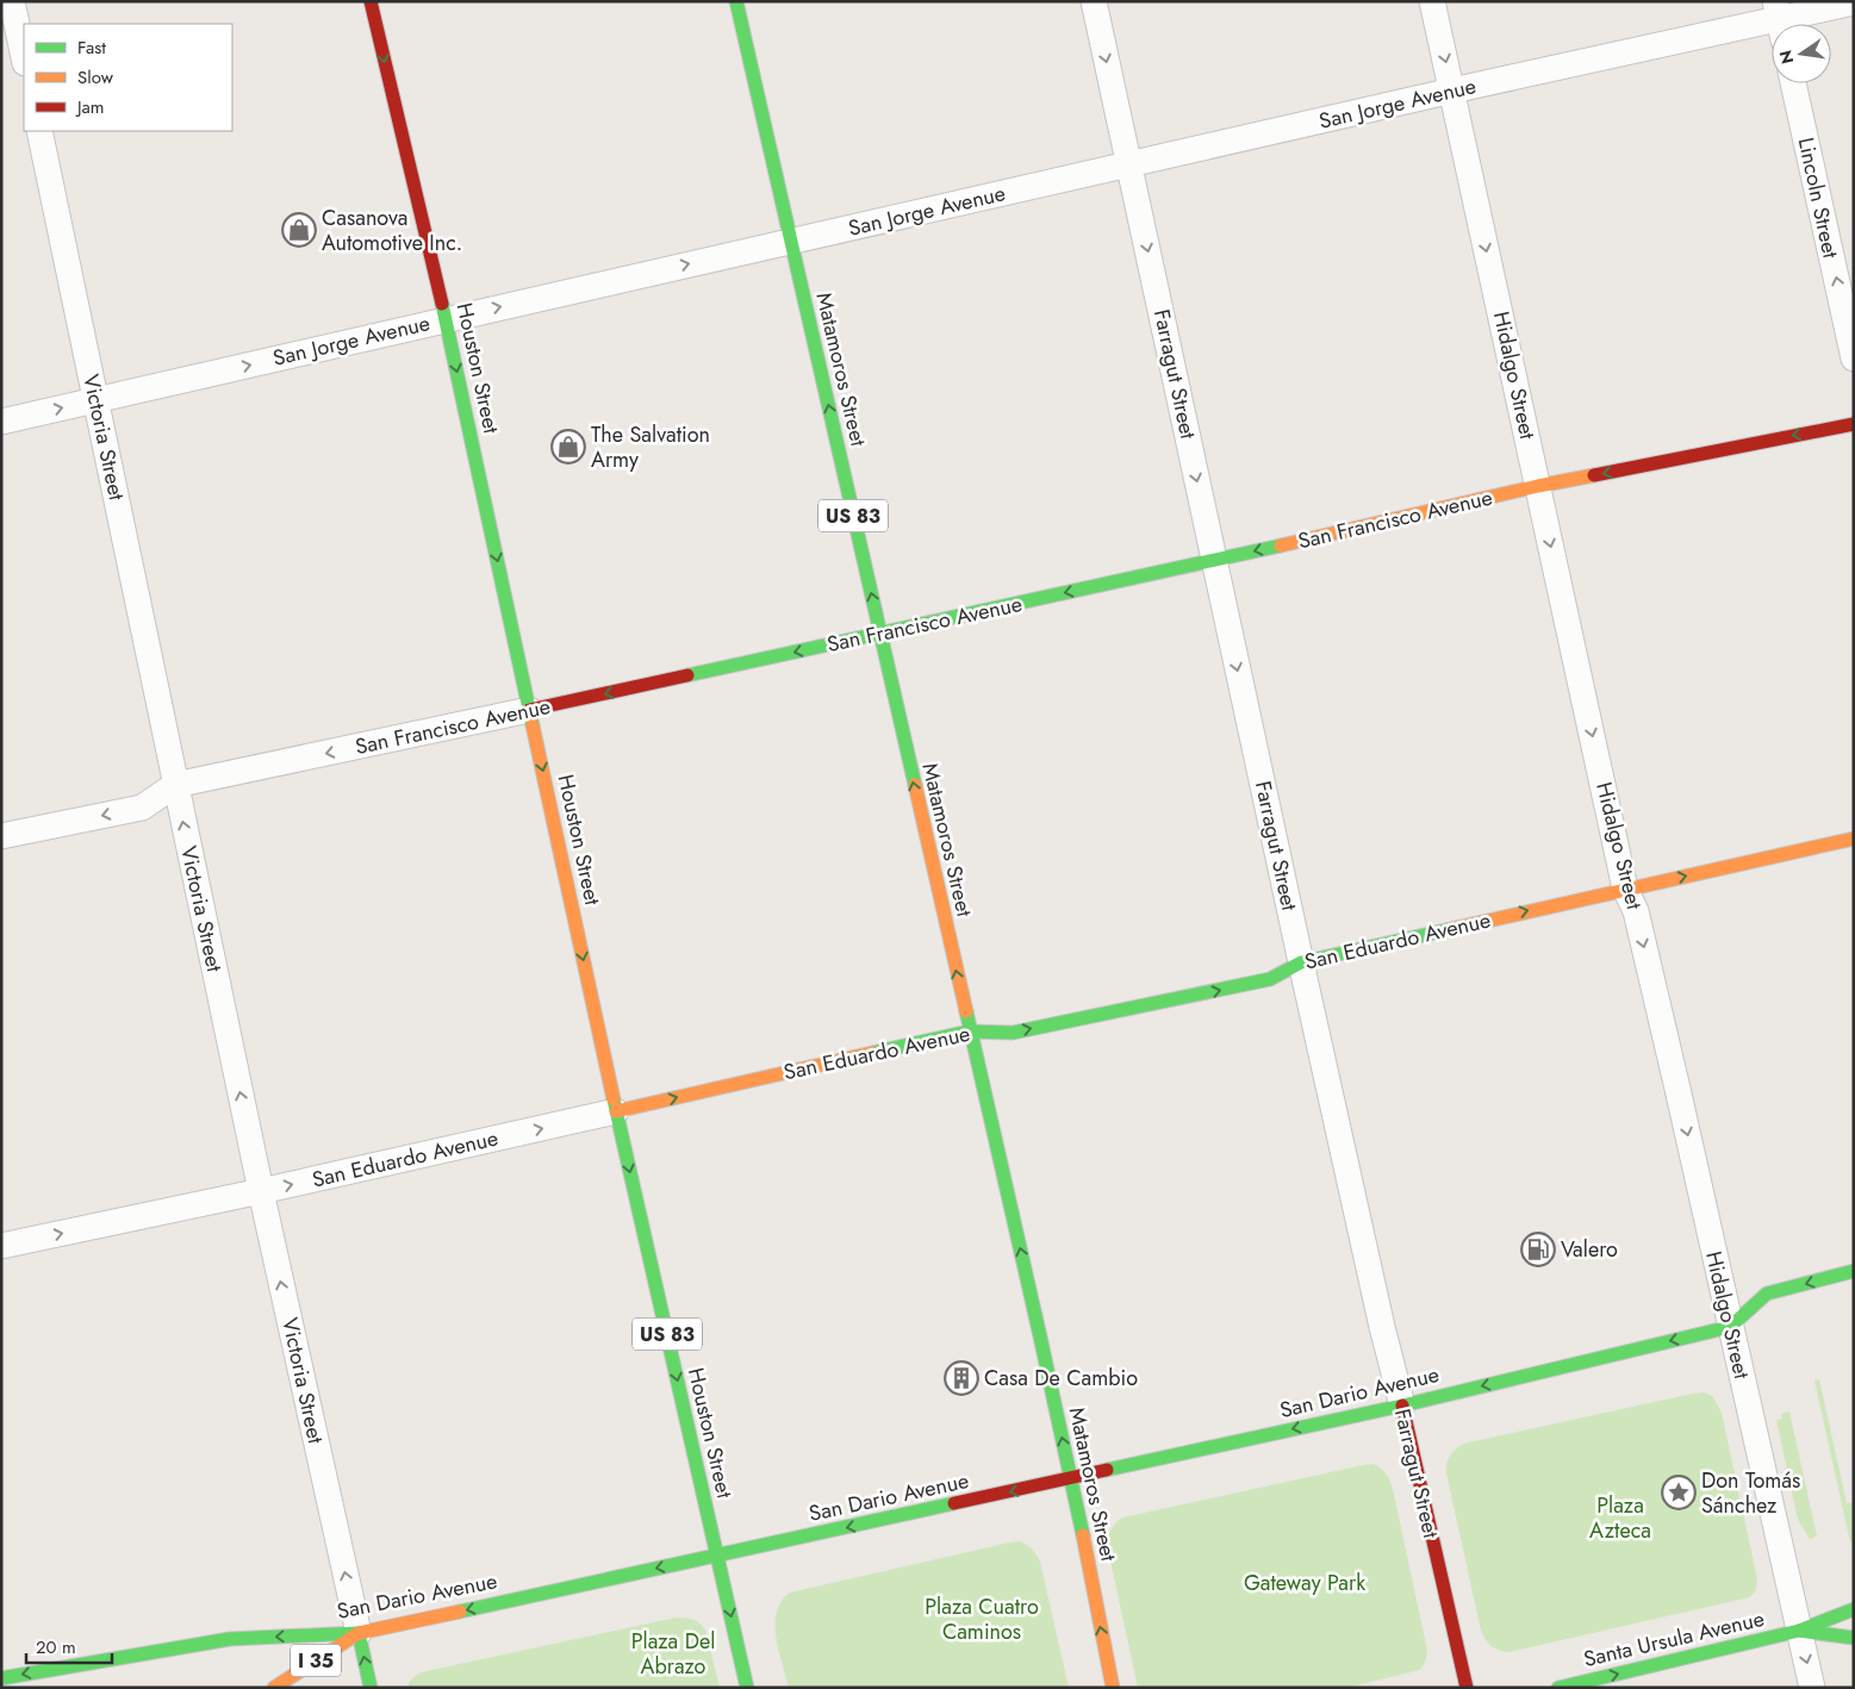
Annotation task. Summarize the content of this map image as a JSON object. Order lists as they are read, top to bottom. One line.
{"streets":{"main road":["Houston Street","Matamoros Street","Farragut Street","Victoria Street","US 83","San Francisco Avenue","San Eduardo Avenue","San Dario Avenue","Santa Ursula Avenue","I 35"],"street":["San Jorge Avenue","Lincoln Street","Hidalgo Street"]},"crossings":[["San Jorge Avenue","Houston Street"],["San Jorge Avenue","Matamoros Street"],["San Jorge Avenue","Farragut Street"],["San Jorge Avenue","Hidalgo Street"],["San Jorge Avenue","Victoria Street"],["Houston Street","San Francisco Avenue"],["Houston Street","San Eduardo Avenue"],["Houston Street","San Dario Avenue"],["Matamoros Street","San Francisco Avenue"],["Matamoros Street","San Eduardo Avenue"],["Matamoros Street","San Dario Avenue"],["Farragut Street","San Francisco Avenue"],["Farragut Street","San Eduardo Avenue"],["Farragut Street","San Dario Avenue"],["Hidalgo Street","San Francisco Avenue"],["Hidalgo Street","San Eduardo Avenue"],["Hidalgo Street","San Dario Avenue"],["Hidalgo Street","Santa Ursula Avenue"],["Victoria Street","San Francisco Avenue"],["Victoria Street","San Eduardo Avenue"],["Victoria Street","San Dario Avenue"],["Victoria Street","I 35"],["San Dario Avenue","I 35"]],"one_way":["San Jorge Avenue","Lincoln Street","Houston Street","Matamoros Street","Farragut Street","Hidalgo Street","Victoria Street","San Francisco Avenue","San Eduardo Avenue","San Dario Avenue","Santa Ursula Avenue"],"parks":["Plaza Azteca","Gateway Park","Plaza Cuatro Caminos","Plaza Del Abrazo"],"places":{"shop":["Casanova Automotive Inc.","The Salvation Army"],"fuel station":["Valero"],"building":["Casa De Cambio"],"place":["Don Tomás Sánchez"]},"legend":["Fast","Slow","Jam"],"scale_bar":"20 m","north":"left"}
